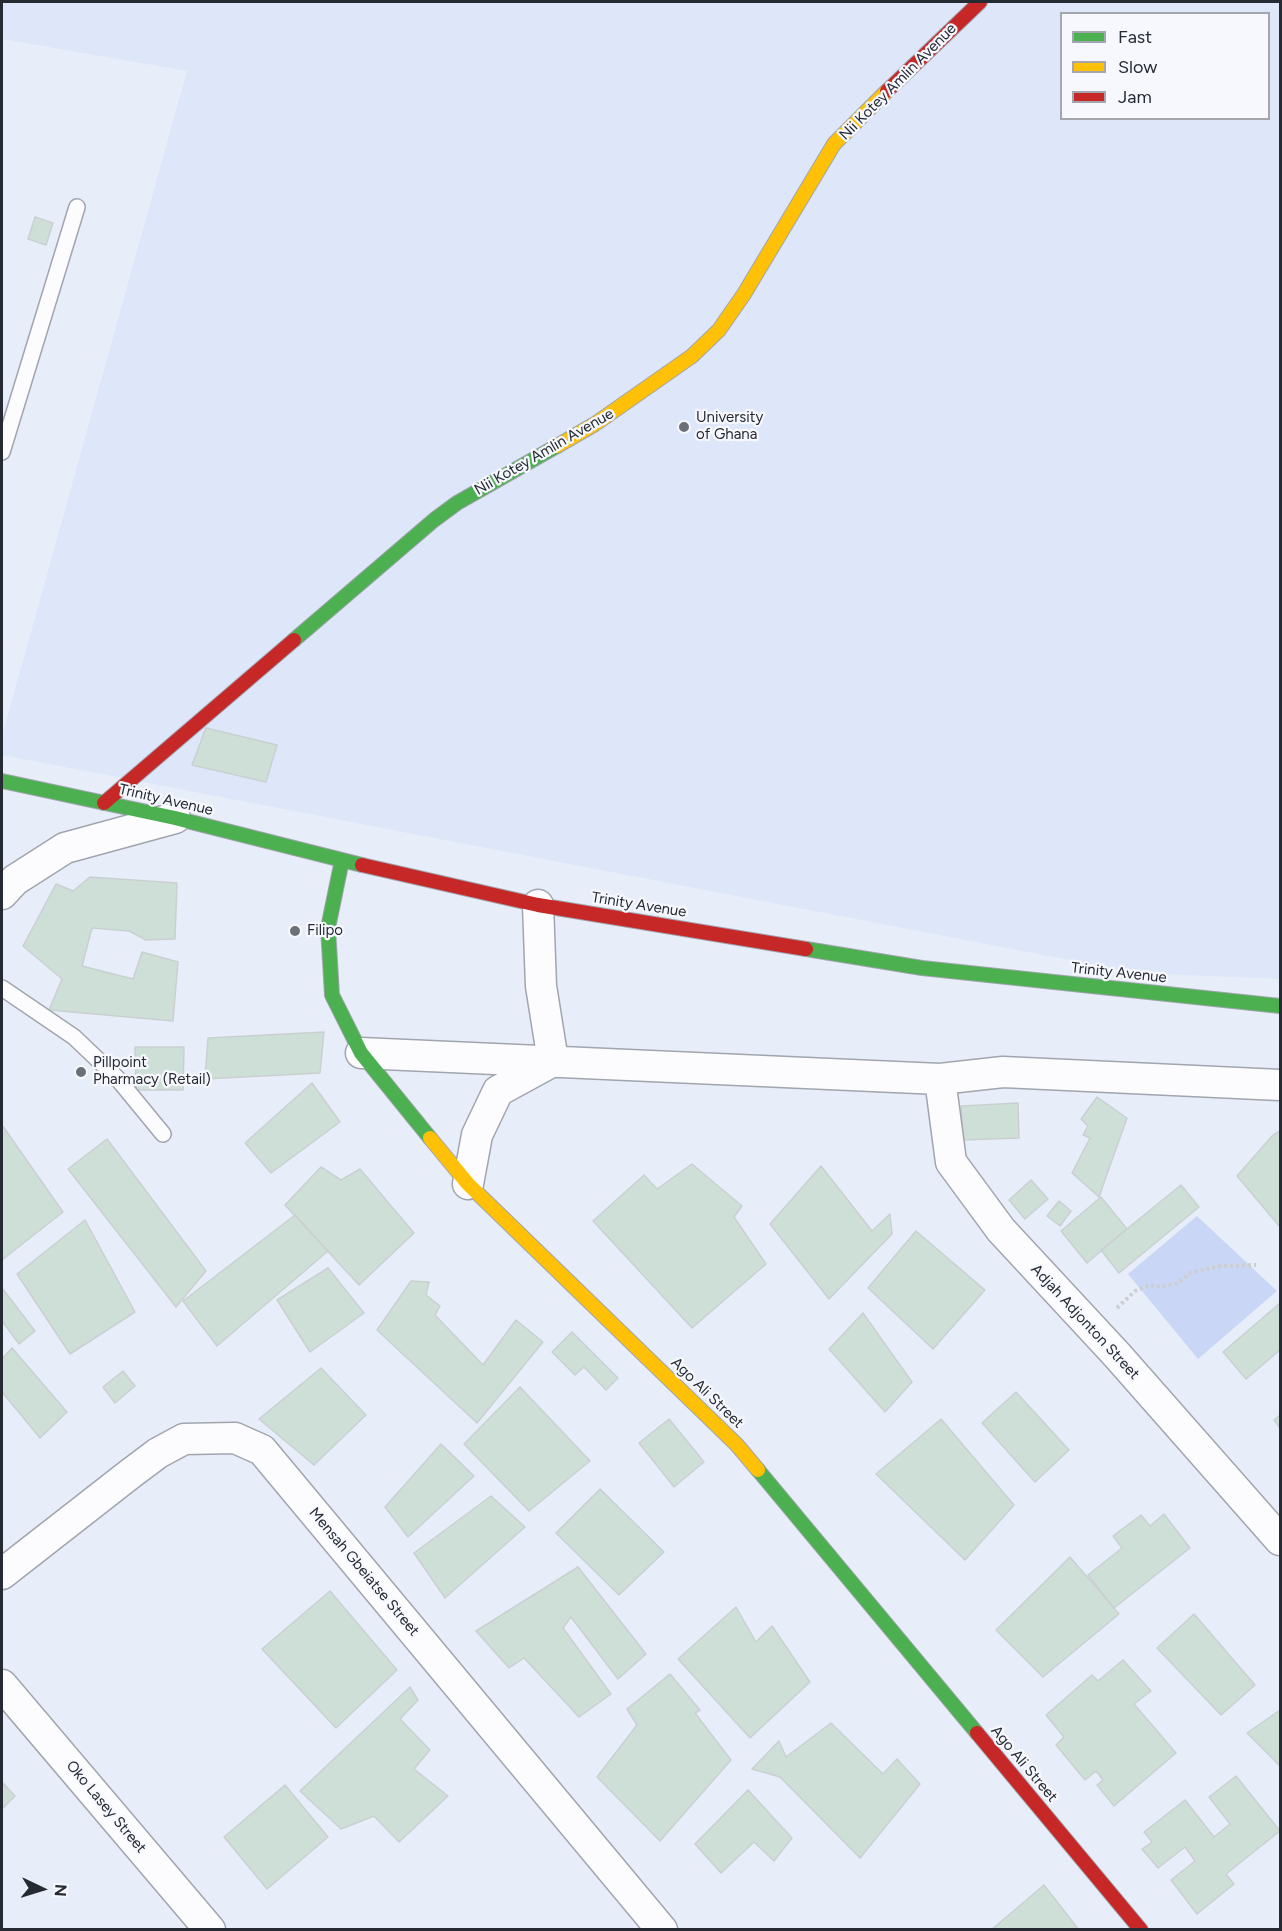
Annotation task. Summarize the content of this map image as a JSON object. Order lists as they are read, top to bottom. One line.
{"streets":{"street":["Nii Kotey Amlin Avenue","Trinity Avenue","Adjah Adjonton Street","Ago Ali Street","Mensah Gbeiatse Street","Oko Lasey Street"]},"crossings":[["Nii Kotey Amlin Avenue","Trinity Avenue"],["Trinity Avenue","Ago Ali Street"]],"places":["University of Ghana","Filipo","Pillpoint Pharmacy (Retail)"],"legend":["Fast","Slow","Jam"],"north":"right"}
